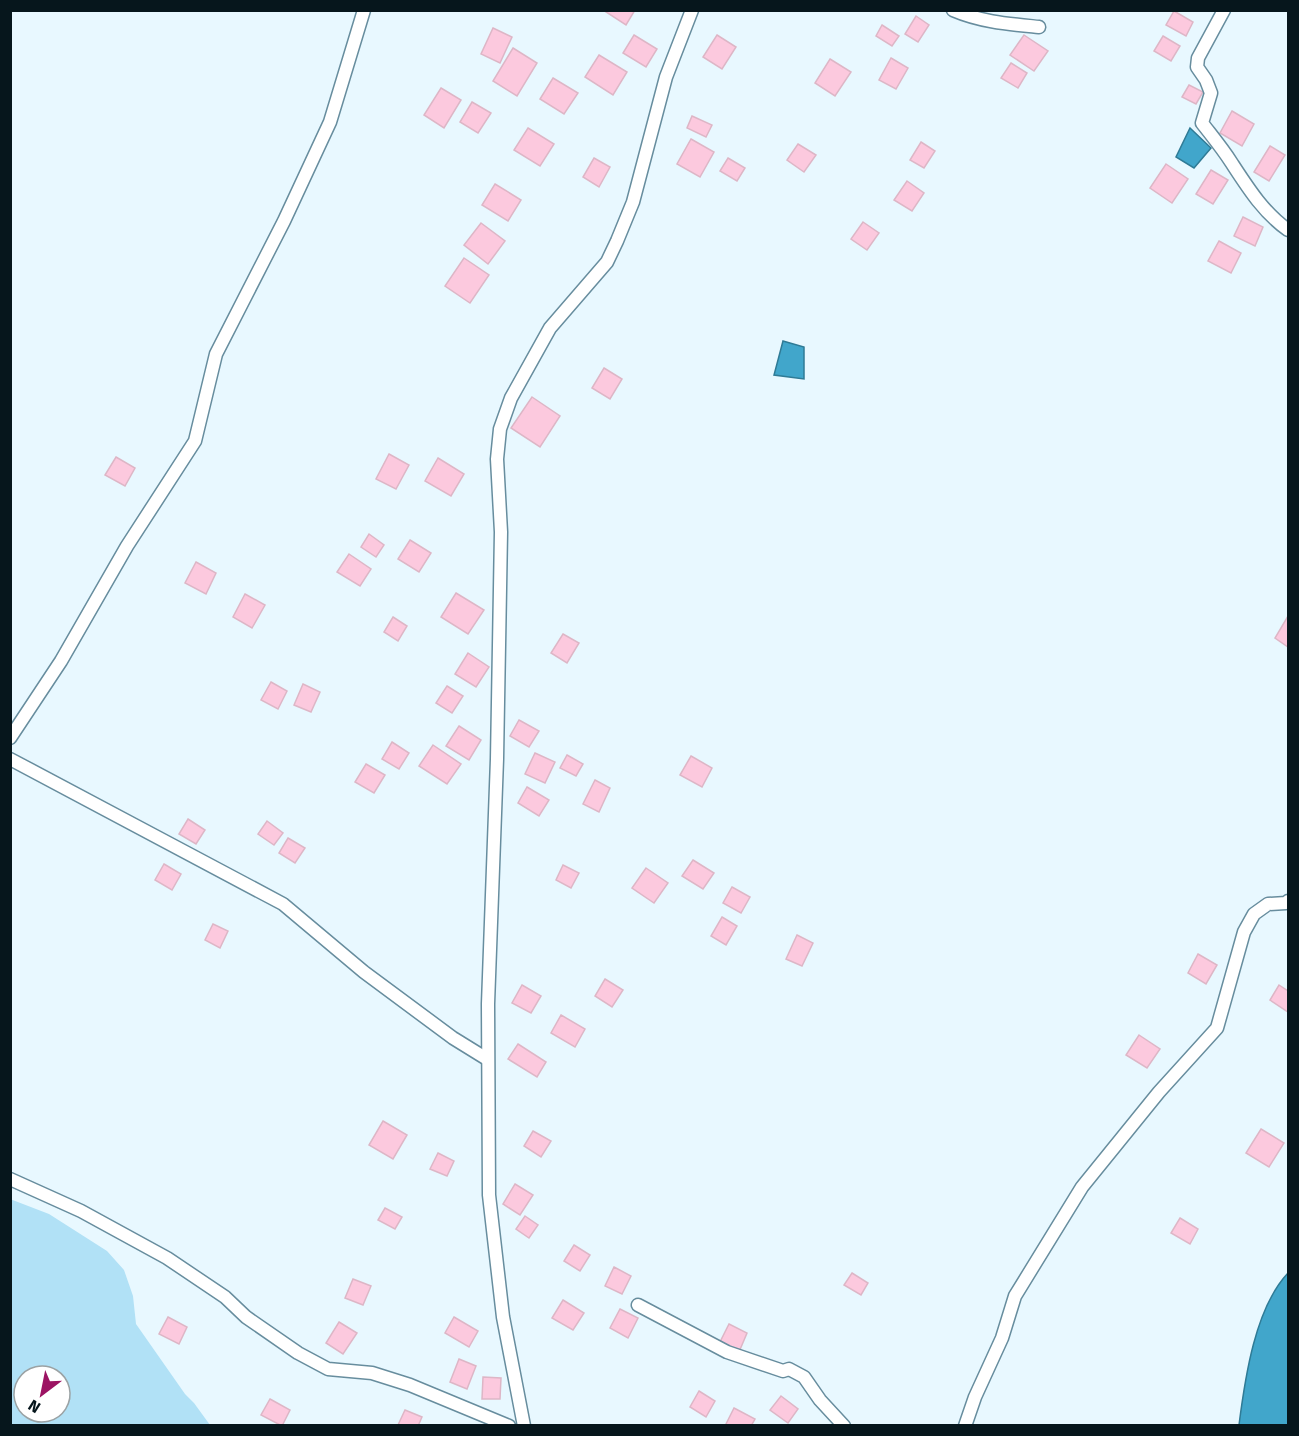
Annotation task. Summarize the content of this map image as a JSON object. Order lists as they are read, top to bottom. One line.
{"north":"bottom left"}
